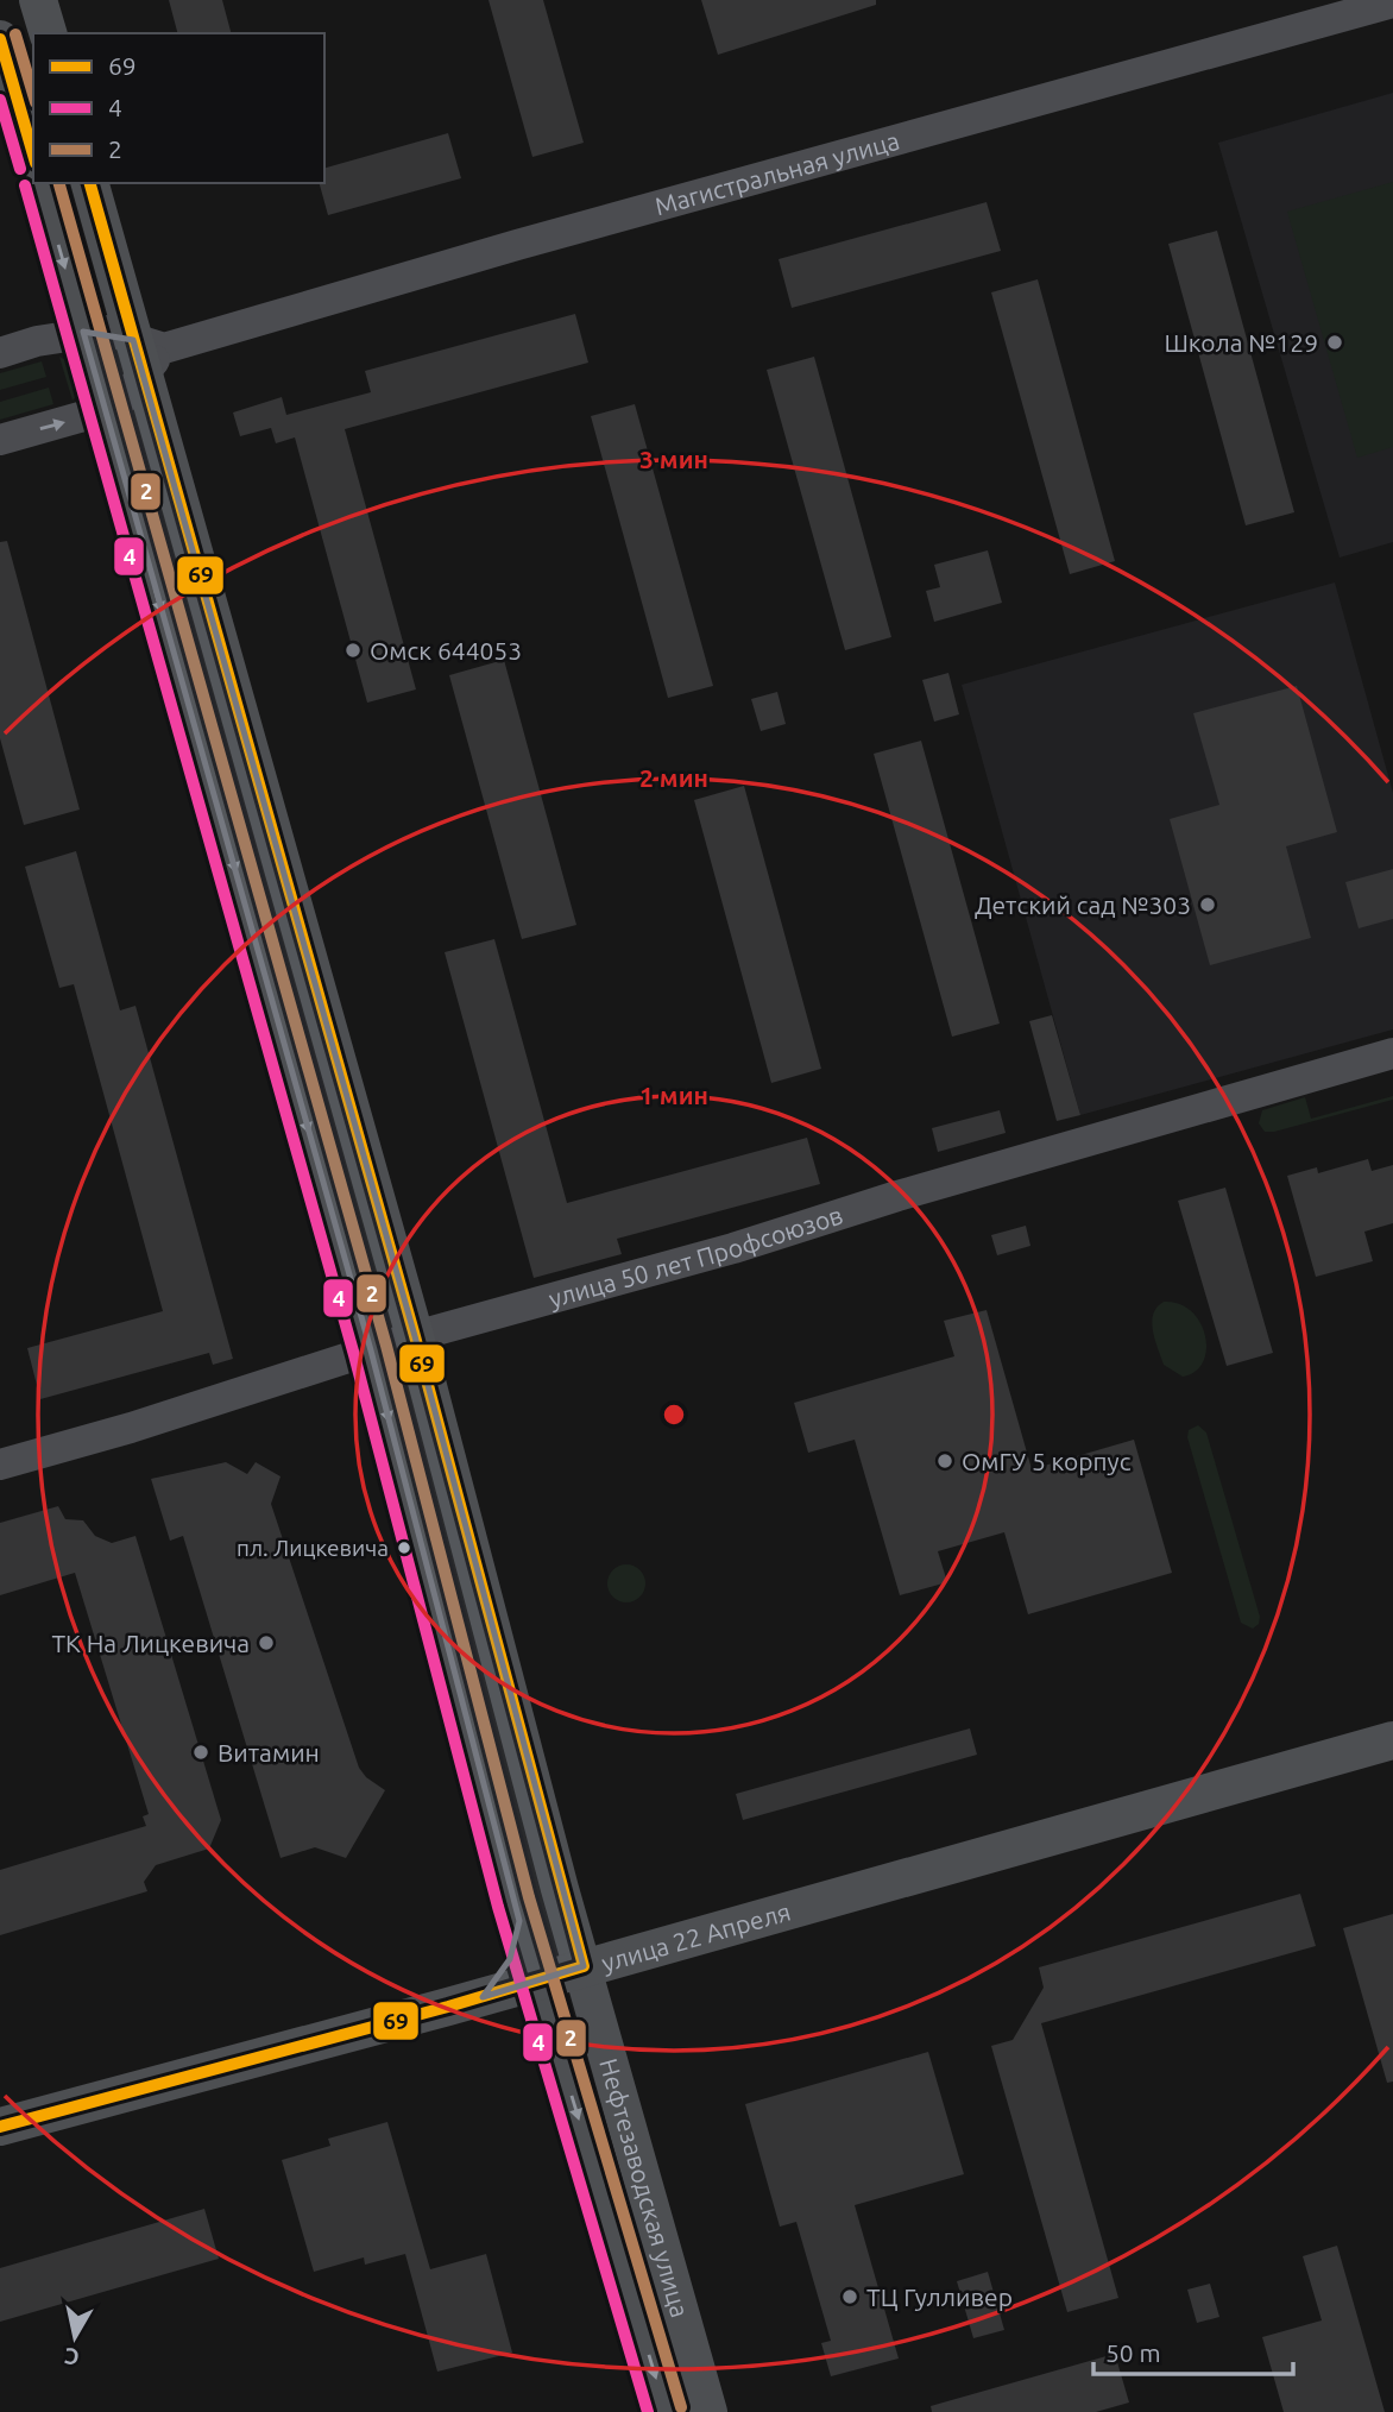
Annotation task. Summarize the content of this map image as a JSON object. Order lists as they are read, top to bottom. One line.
{"streets":{"main road":["улица 22 Апреля","Нефтезаводская улица"],"street":["Магистральная улица","улица 50 лет Профсоюзов"]},"crossings":[["Магистральная улица","Нефтезаводская улица"],["улица 50 лет Профсоюзов","Нефтезаводская улица"],["улица 22 Апреля","Нефтезаводская улица"]],"places":["Школа №129","Омск 644053","Детский сад №303","ОмГУ 5 корпус","пл. Лицкевича","ТК На Лицкевича","Витамин","ТЦ Гулливер"],"lines":["transit line 2","transit line 69","transit line 4"],"legend":["69","4","2"],"scale_bar":"50 m","north":"bottom","rings":["3 мин","2 мин","1 мин"]}
